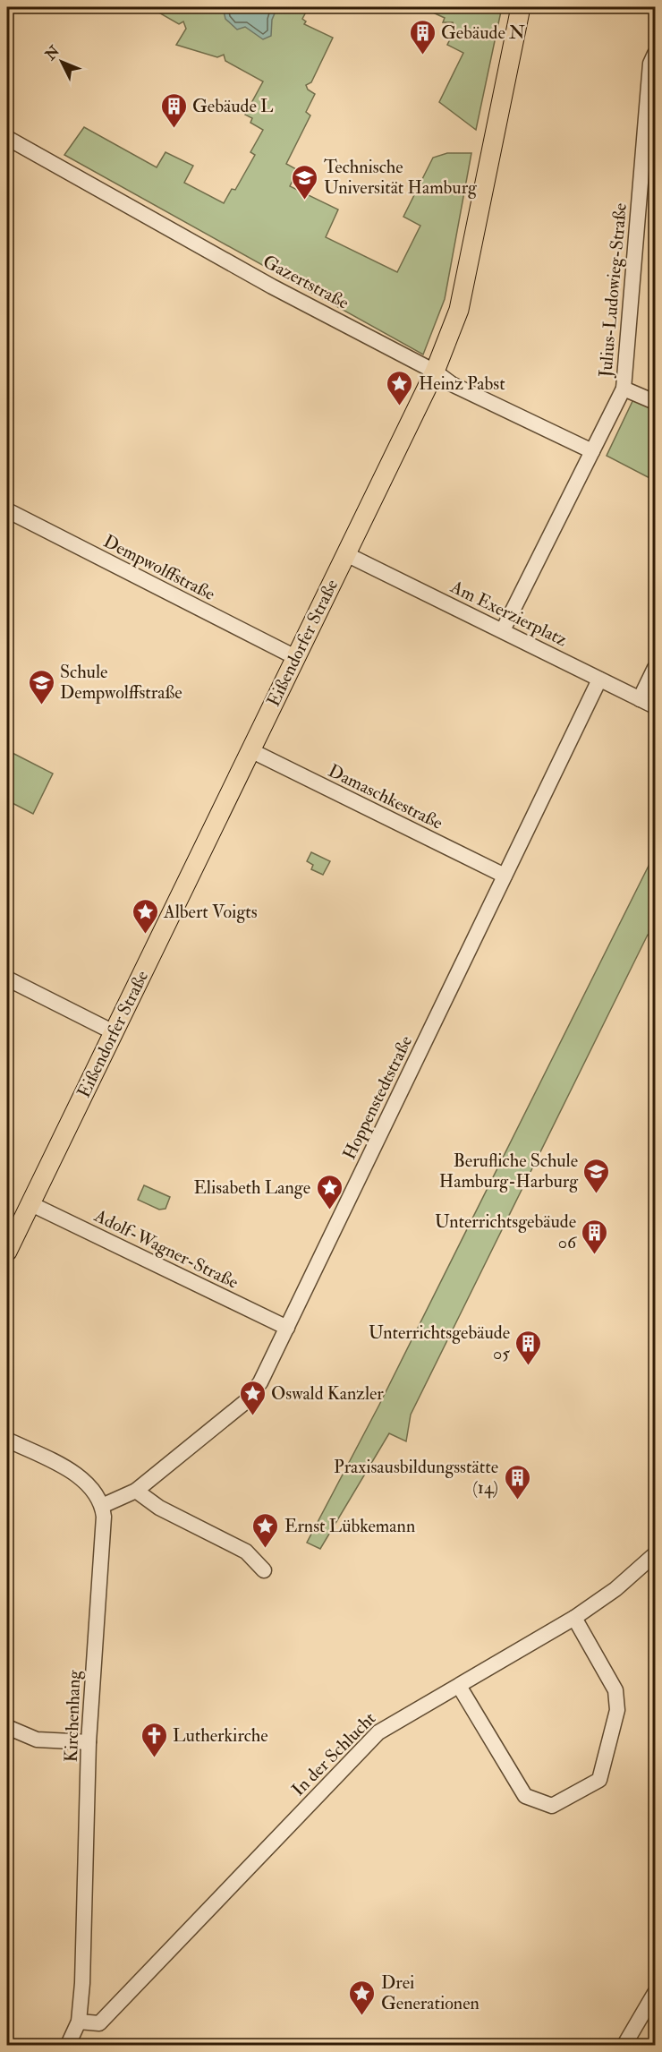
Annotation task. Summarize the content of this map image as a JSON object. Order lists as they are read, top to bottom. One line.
{"streets":{"main road":["Eißendorfer Straße"],"street":["Gazertstraße","Julius-Ludowieg-Straße","Dempwolffstraße","Am Exerzierplatz","Damaschkestraße","Hoppenstedtstraße","Adolf-Wagner-Straße","Kirchenhang","In der Schlucht"]},"crossings":[["Gazertstraße","Julius-Ludowieg-Straße"],["Gazertstraße","Eißendorfer Straße"],["Julius-Ludowieg-Straße","Am Exerzierplatz"],["Dempwolffstraße","Eißendorfer Straße"],["Am Exerzierplatz","Eißendorfer Straße"],["Am Exerzierplatz","Hoppenstedtstraße"],["Eißendorfer Straße","Damaschkestraße"],["Eißendorfer Straße","Adolf-Wagner-Straße"],["Damaschkestraße","Hoppenstedtstraße"],["Hoppenstedtstraße","Adolf-Wagner-Straße"],["Hoppenstedtstraße","Kirchenhang"],["Kirchenhang","In der Schlucht"]],"places":{"building":["Gebäude N","Gebäude L","Unterrichtsgebäude 06","Unterrichtsgebäude 05","Praxisausbildungsstätte (14)"],"school or university":["Technische Universität Hamburg","Schule Dempwolffstraße","Berufliche Schule Hamburg-Harburg"],"place":["Heinz Pabst","Albert Voigts","Elisabeth Lange","Oswald Kanzler","Ernst Lübkemann","Drei Generationen"],"church":["Lutherkirche"]},"north":"top left"}
